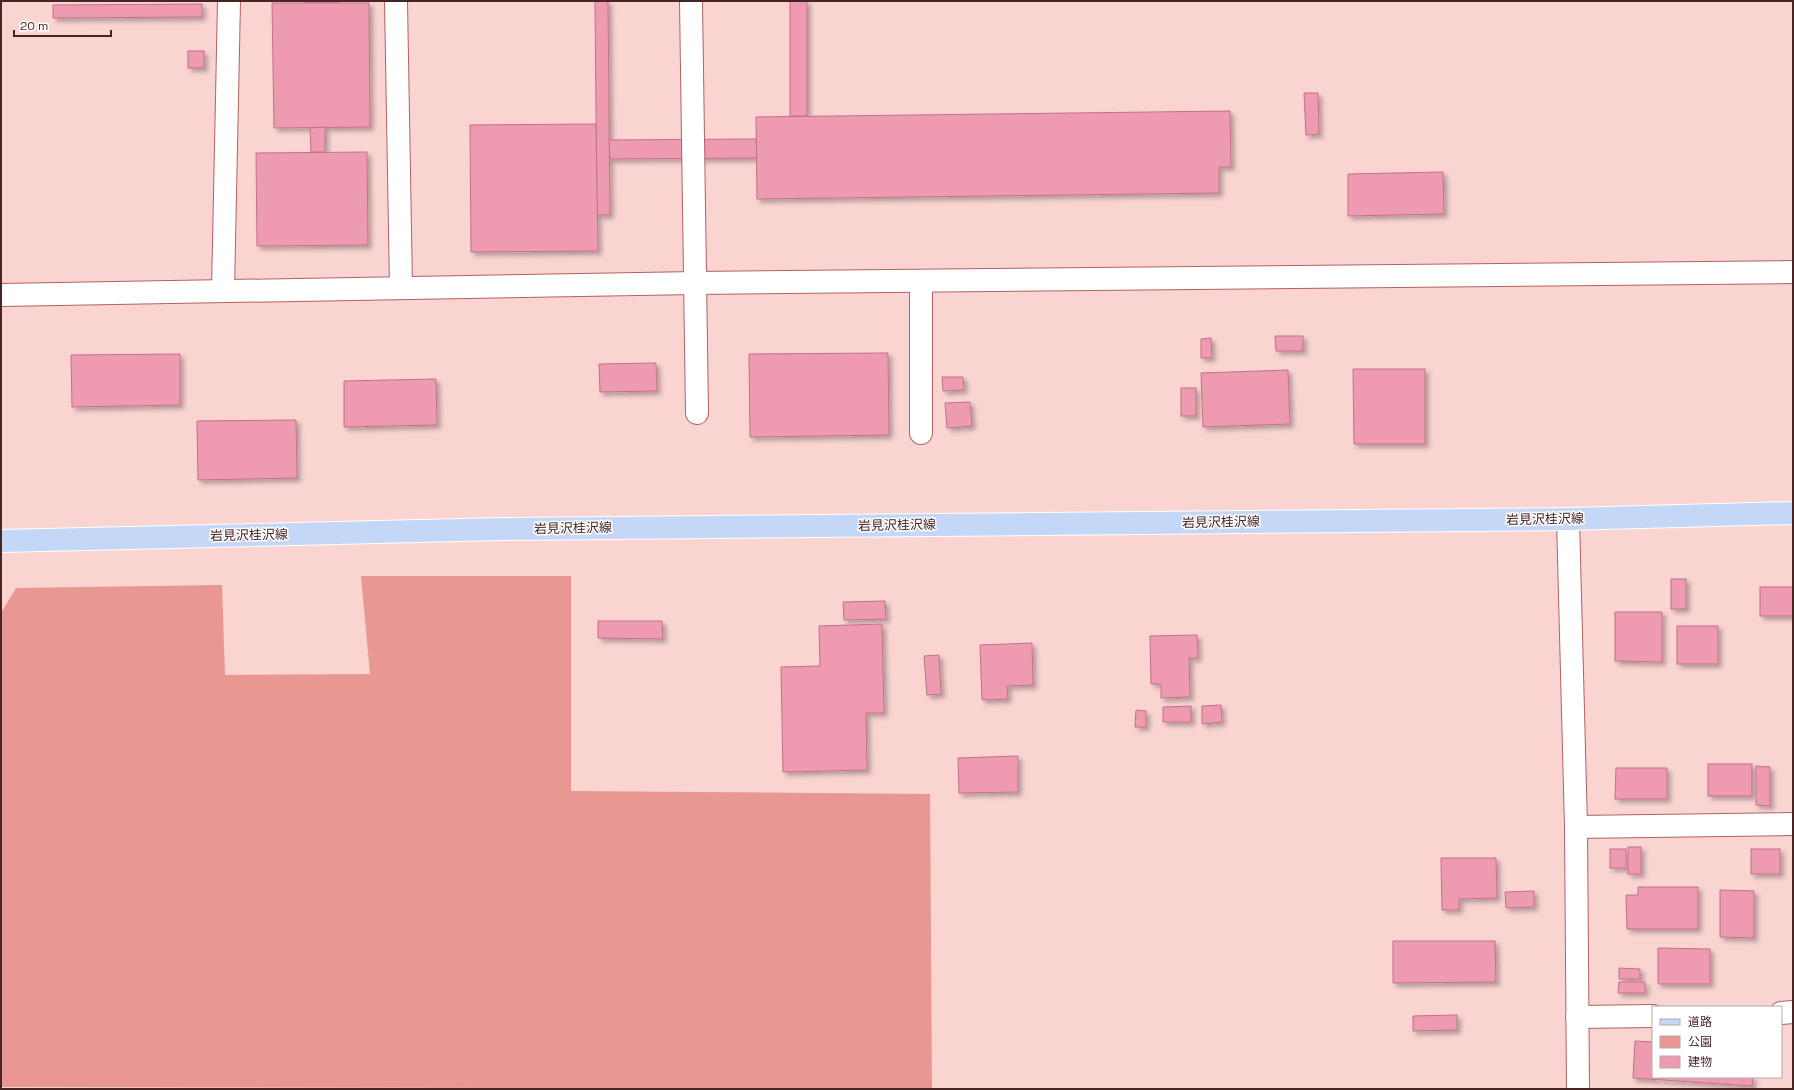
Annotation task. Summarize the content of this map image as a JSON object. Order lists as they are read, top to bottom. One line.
{"streets":{"main road":["岩見沢桂沢線"]},"legend":["道路","公園","建物"],"scale_bar":"20 m"}
